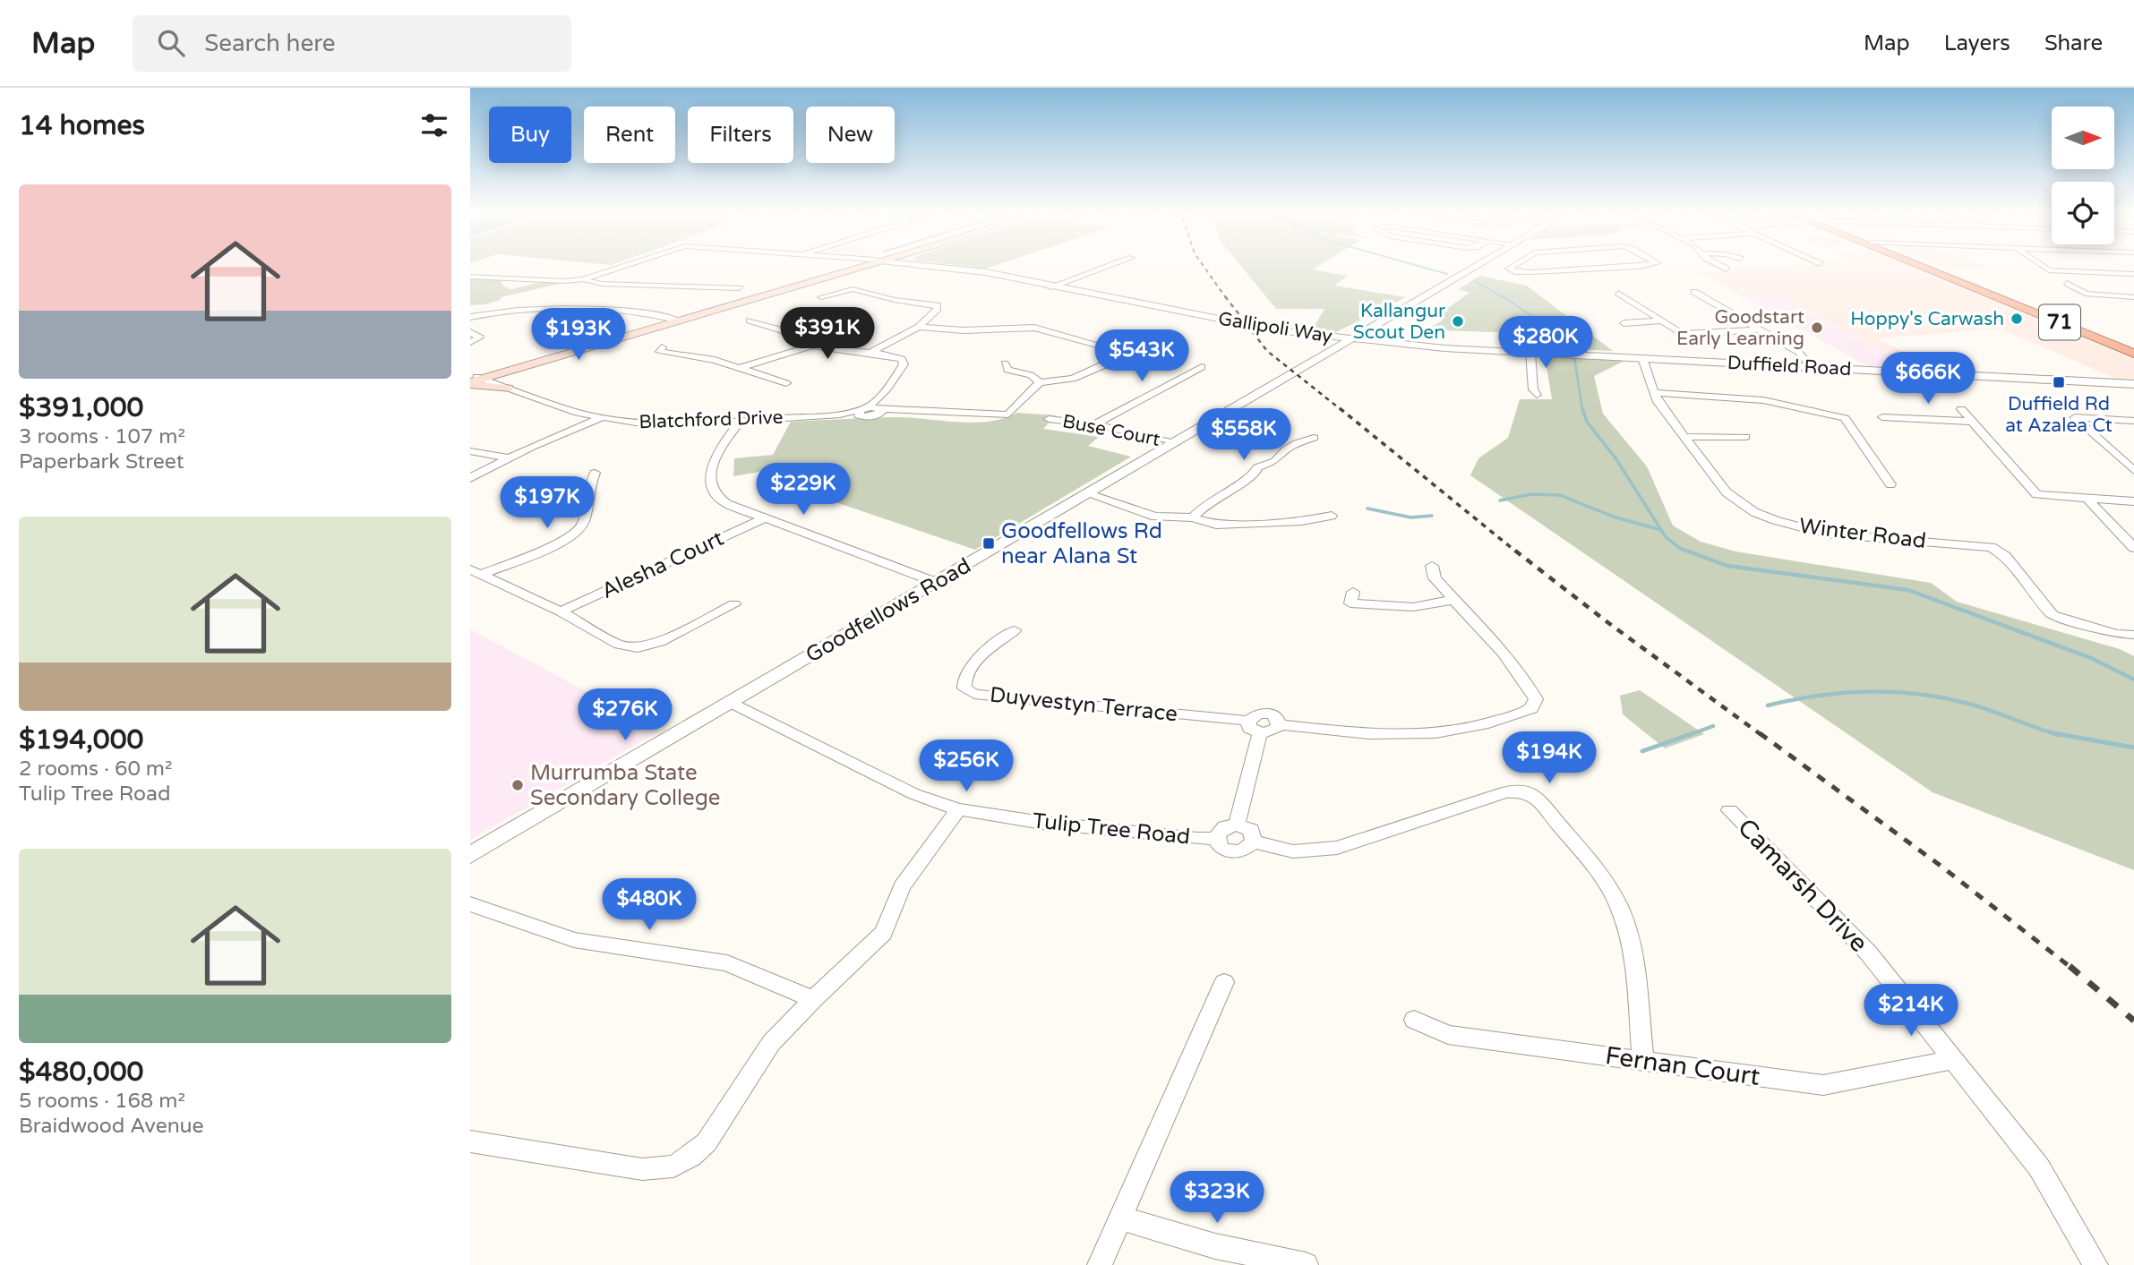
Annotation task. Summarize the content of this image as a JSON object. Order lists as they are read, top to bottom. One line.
{"streets":{"highway":["71"],"street":["Gallipoli Way","Duffield Road","Blatchford Drive","Buse Court","Winter Road","Alesha Court","Goodfellows Road","Duyvestyn Terrace","Tulip Tree Road","Camarsh Drive","Fernan Court"]},"crossings":[["Gallipoli Way","Duffield Road"],["Gallipoli Way","Goodfellows Road"],["Duffield Road","Winter Road"],["Duffield Road","Goodfellows Road"],["Buse Court","Goodfellows Road"],["Goodfellows Road","Tulip Tree Road"],["Camarsh Drive","Fernan Court"]],"places":{"other":["Hoppy's Carwash","Kallangur Scout Den","Goodstart Early Learning","Murrumba State Secondary College"],"transit":["Duffield Rd at Azalea Ct","Goodfellows Rd near Alana St"]},"north":"right","page":{"header":"Map","search":"Search here","nav":["Map","Layers","Share"],"heading":"14 homes","chip":["Buy","Rent","Filters","New"],"list":[{"name":"$391,000","note":"3 rooms · 107 m² · Paperbark Street"},{"name":"$194,000","note":"2 rooms · 60 m² · Tulip Tree Road"},{"name":"$480,000","note":"5 rooms · 168 m² · Braidwood Avenue"}],"price":["$391K","$193K","$280K","$543K","$666K","$558K","$229K","$197K","$276K","$194K","$256K","$480K","$214K","$323K"]}}
